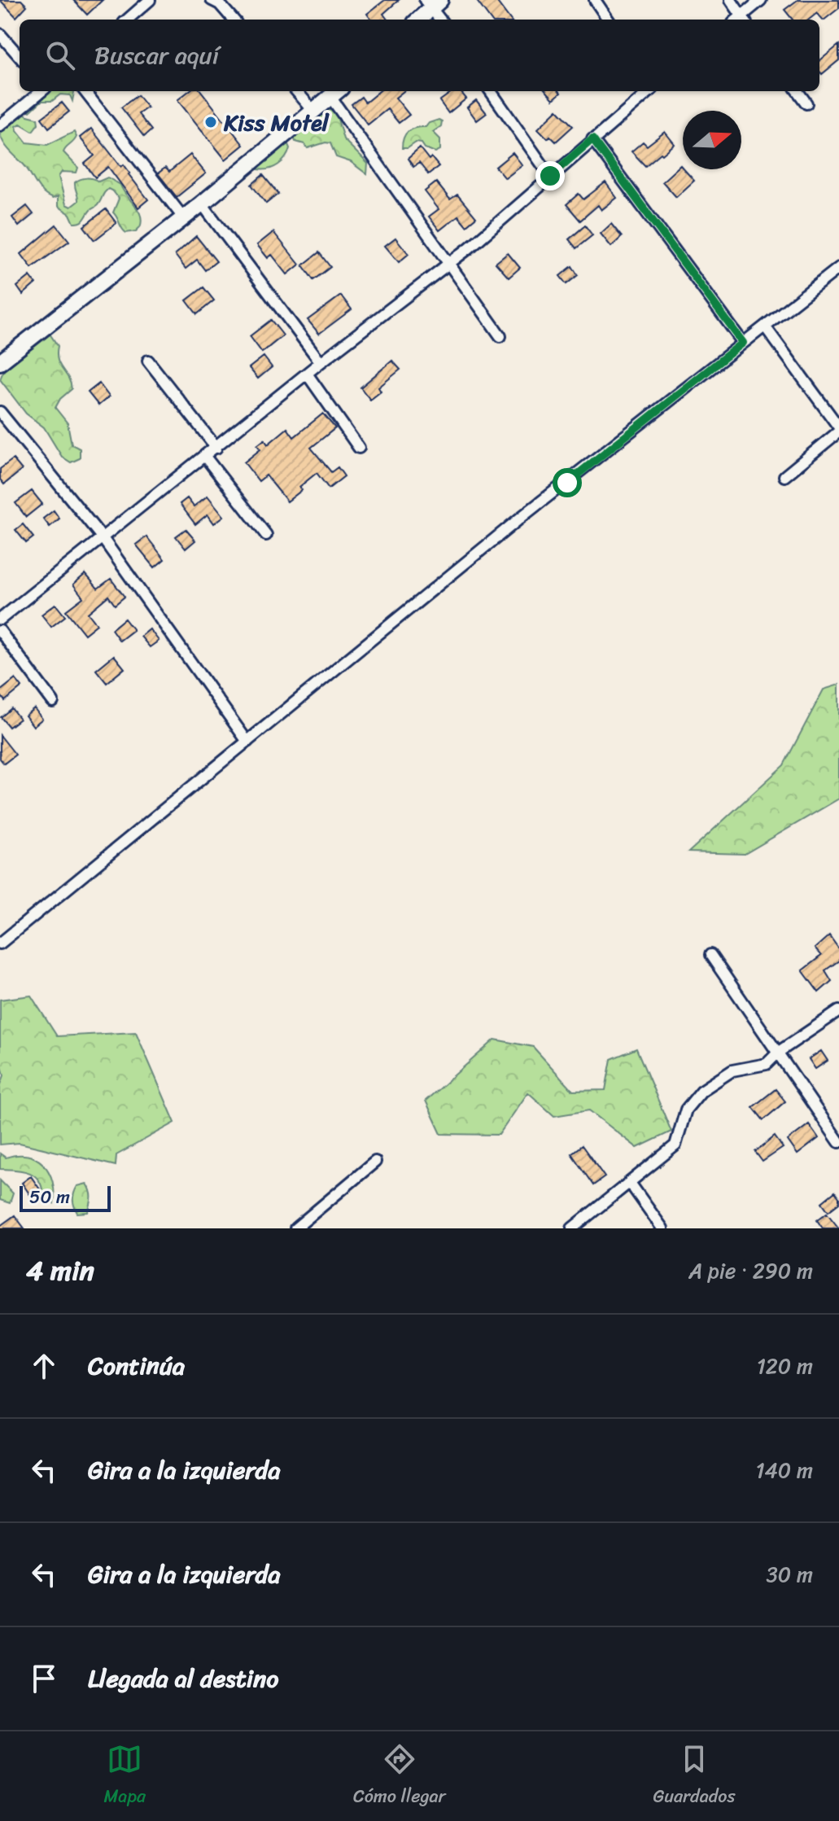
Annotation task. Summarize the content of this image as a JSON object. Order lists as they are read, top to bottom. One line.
{"places":["Kiss Motel"],"scale_bar":"50 m","north":"right","page":{"search":"Buscar aquí","scale":"50 m","heading":["4 min","A pie · 290 m"],"list":[["Continúa","120 m"],["Gira a la izquierda","140 m"],["Gira a la izquierda","30 m"],"Llegada al destino"],"nav":["Mapa","Cómo llegar","Guardados"]}}
